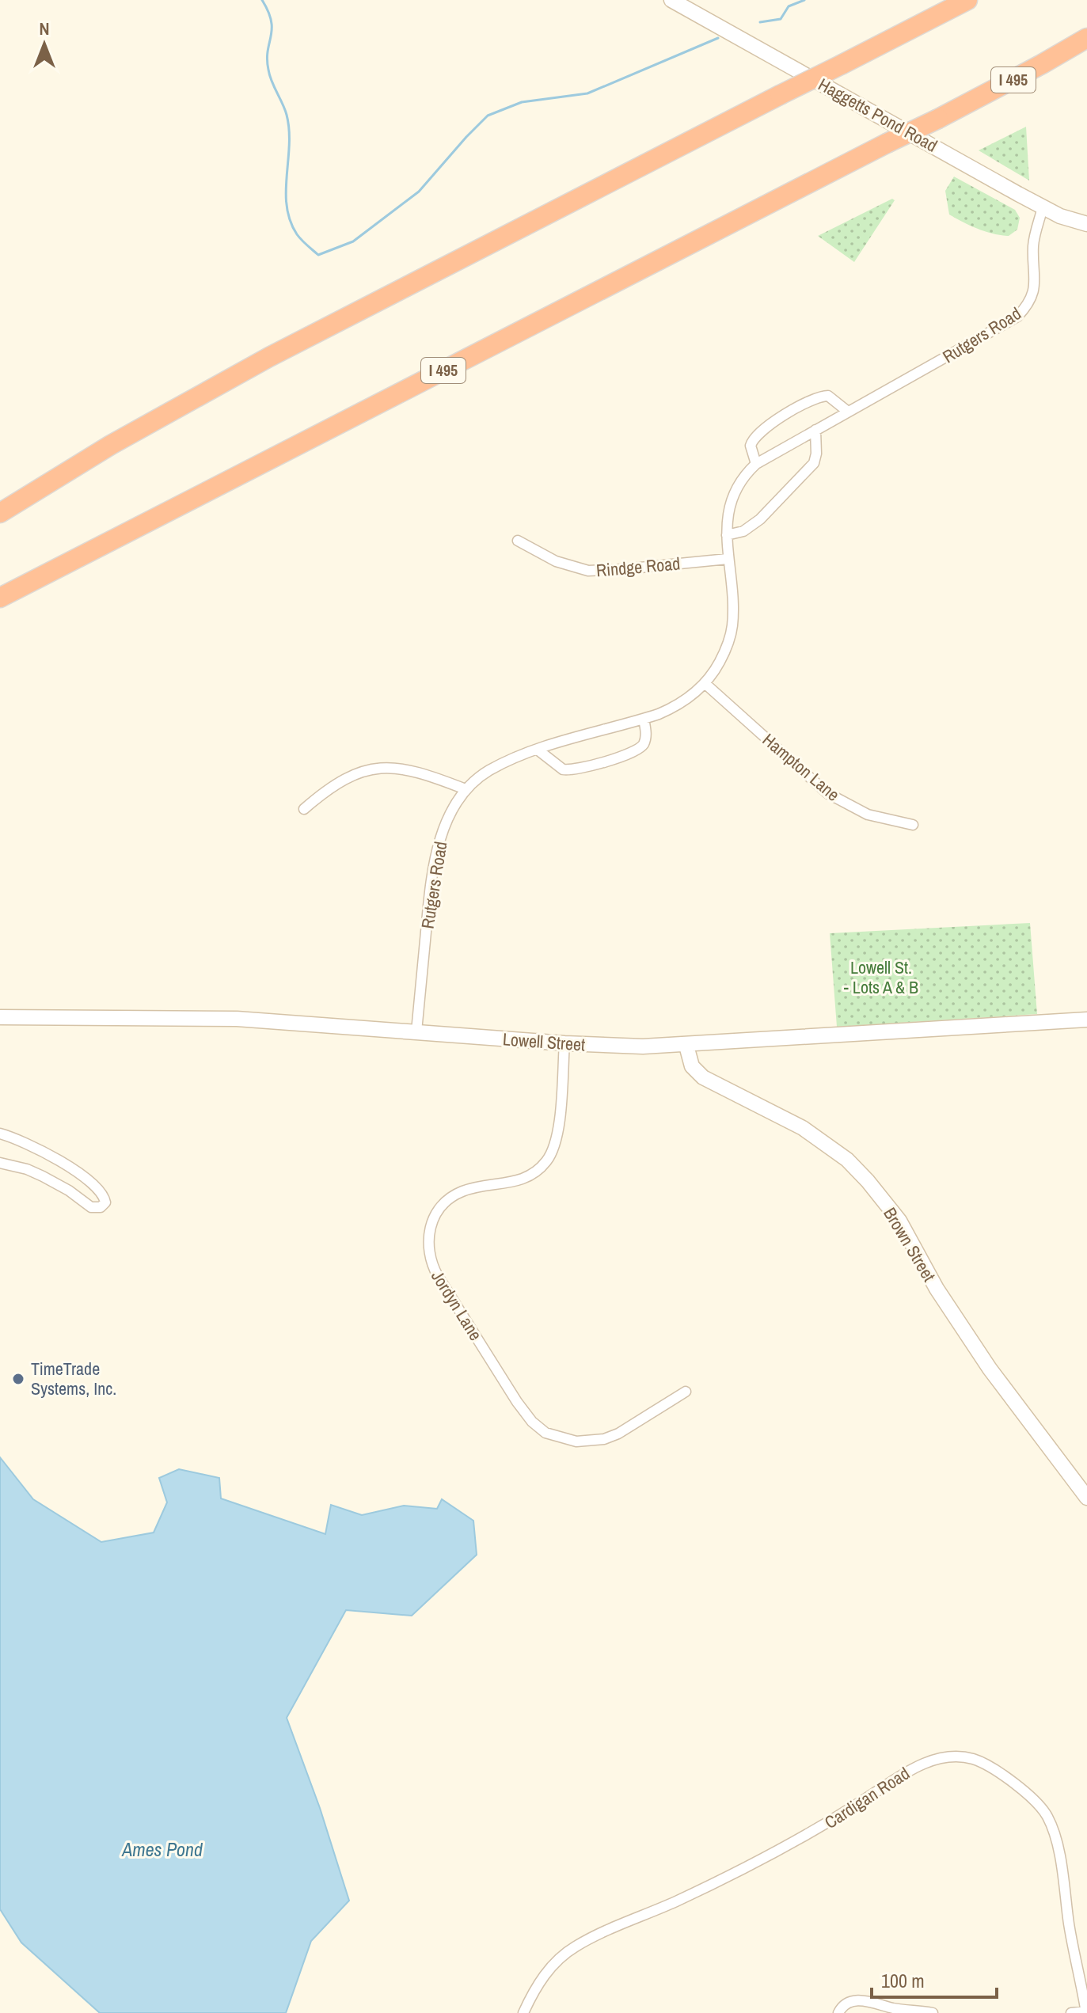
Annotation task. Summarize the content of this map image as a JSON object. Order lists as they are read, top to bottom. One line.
{"streets":{"highway":["I 495"],"street":["Haggetts Pond Road","Rutgers Road","Rindge Road","Hampton Lane","Lowell Street","Brown Street","Jordyn Lane","Cardigan Road"]},"crossings":[["Haggetts Pond Road","Rutgers Road"],["Rutgers Road","Rindge Road"],["Rutgers Road","Hampton Lane"],["Rutgers Road","Lowell Street"],["Lowell Street","Brown Street"],["Lowell Street","Jordyn Lane"]],"water":["Ames Pond"],"parks":["Lowell St. - Lots A & B"],"places":["TimeTrade Systems, Inc."],"scale_bar":"100 m","north":"top"}
